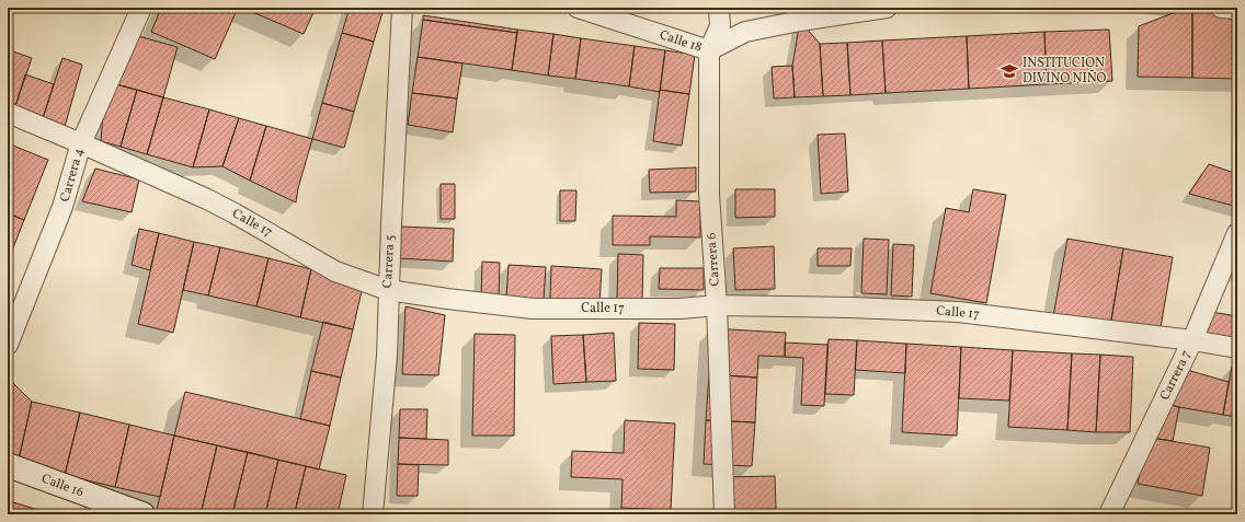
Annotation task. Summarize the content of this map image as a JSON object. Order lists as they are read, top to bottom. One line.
{"streets":{"street":["Calle 18","Carrera 4","Calle 17","Carrera 6","Carrera 5","Carrera 7","Calle 16"]},"crossings":[["Calle 18","Carrera 6"],["Carrera 4","Calle 17"],["Calle 17","Carrera 6"],["Calle 17","Carrera 5"],["Calle 17","Carrera 7"]],"places":{"school or university":["INSTITUCION DIVINO NIÑO"]}}
